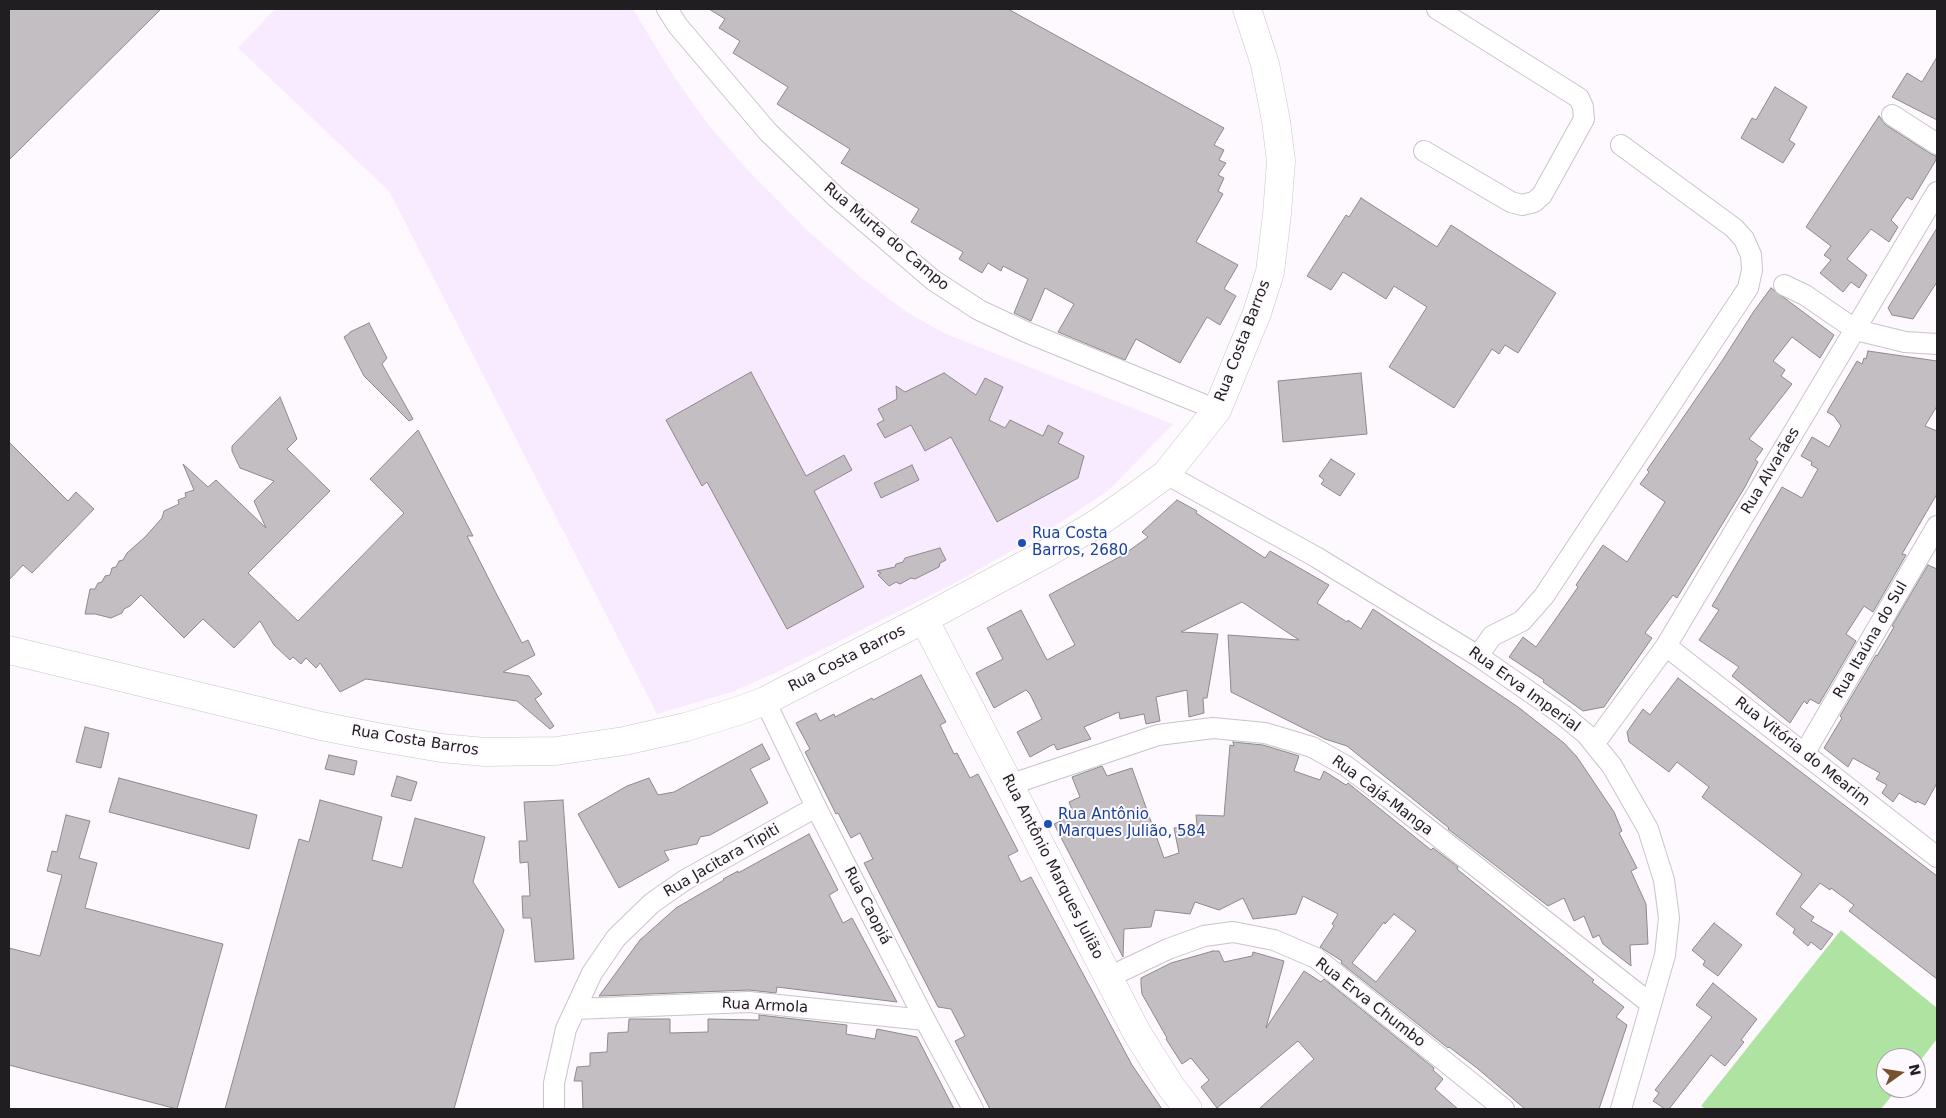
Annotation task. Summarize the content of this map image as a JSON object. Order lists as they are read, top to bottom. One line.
{"streets":{"main road":["Rua Costa Barros","Rua Antônio Marques Julião"],"street":["Rua Murta do Campo","Rua Alvarães","Rua Itaúna do Sul","Rua Erva Imperial","Rua Vitória do Mearim","Rua Cajá-Manga","Rua Jacitara Tipiti","Rua Caopiá","Rua Erva Chumbo","Rua Armola"]},"crossings":[["Rua Murta do Campo","Rua Costa Barros"],["Rua Costa Barros","Rua Erva Imperial"],["Rua Costa Barros","Rua Antônio Marques Julião"],["Rua Costa Barros","Rua Caopiá"],["Rua Alvarães","Rua Erva Imperial"],["Rua Alvarães","Rua Vitória do Mearim"],["Rua Itaúna do Sul","Rua Vitória do Mearim"],["Rua Erva Imperial","Rua Cajá-Manga"],["Rua Cajá-Manga","Rua Antônio Marques Julião"],["Rua Jacitara Tipiti","Rua Caopiá"],["Rua Jacitara Tipiti","Rua Armola"],["Rua Antônio Marques Julião","Rua Erva Chumbo"],["Rua Caopiá","Rua Armola"]],"places":["Rua Costa Barros, 2680","Rua Antônio Marques Julião, 584"],"north":"right"}
